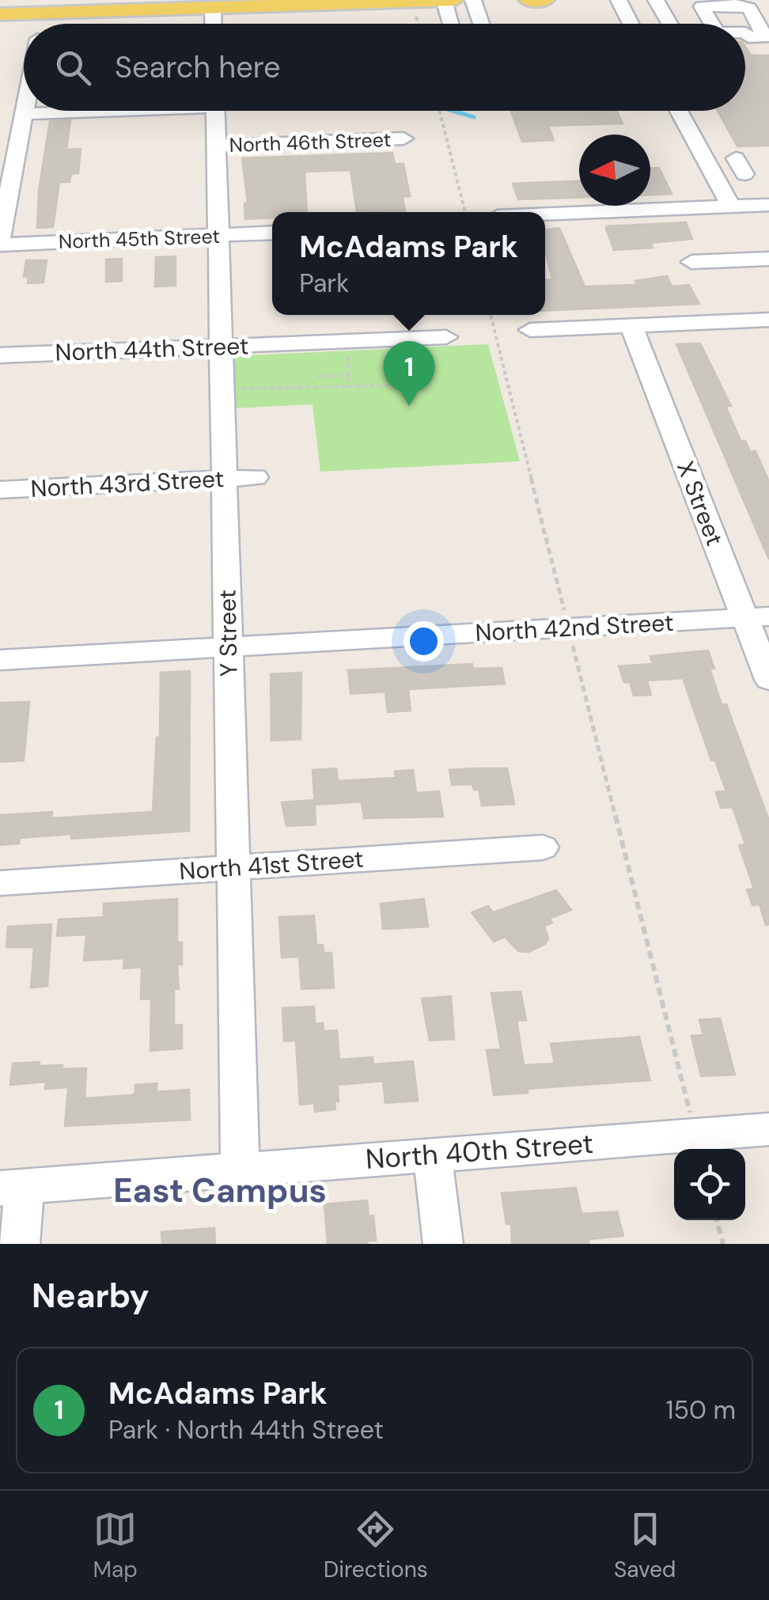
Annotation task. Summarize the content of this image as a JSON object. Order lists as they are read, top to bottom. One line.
{"streets":{"street":["North 46th Street","North 45th Street","North 44th Street","North 43rd Street","X Street","North 42nd Street","Y Street","North 41st Street","North 40th Street"]},"crossings":[["North 46th Street","Y Street"],["North 45th Street","Y Street"],["North 44th Street","Y Street"],["North 43rd Street","Y Street"],["X Street","North 42nd Street"],["North 42nd Street","Y Street"],["Y Street","North 41st Street"],["Y Street","North 40th Street"]],"districts":["East Campus"],"north":"left","page":{"search":"Search here","popup":["McAdams Park","Park"],"pins":"1","heading":"Nearby","list":[{"mark":"1","name":"McAdams Park","note":"Park · North 44th Street","value":"150 m"}],"nav":["Map","Directions","Saved"]}}
